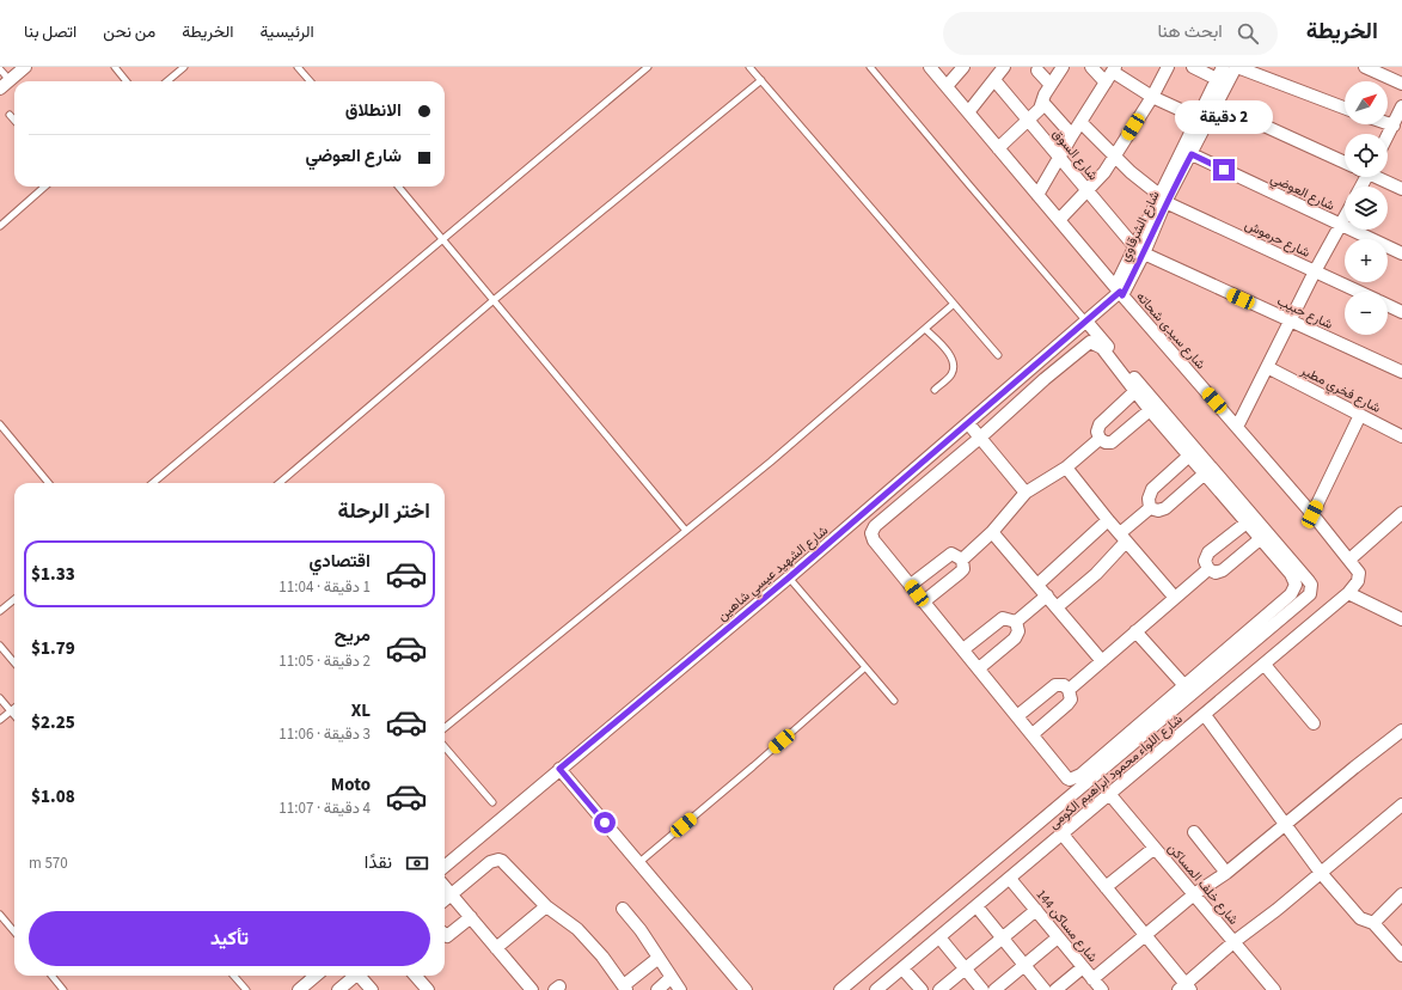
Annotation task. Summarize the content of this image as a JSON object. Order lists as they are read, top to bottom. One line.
{"streets":{"street":["شارع السوق","شارع العوضي","شارع الشرقاوي","شارع حرموش","شارع حبيب","شارع سيدى شحاته","شارع فخري مطير","شارع الشهيد عيسي شاهين","شارع اللواء محمود ابراهيم الكومى","شارع خلف المساكن","شارع مساكن 144"]},"crossings":[["شارع السوق","شارع الشرقاوي"],["شارع السوق","شارع حبيب"],["شارع العوضي","شارع الشرقاوي"],["شارع الشرقاوي","شارع حرموش"],["شارع الشرقاوي","شارع حبيب"],["شارع الشرقاوي","شارع سيدى شحاته"],["شارع الشرقاوي","شارع الشهيد عيسي شاهين"],["شارع سيدى شحاته","شارع الشهيد عيسي شاهين"],["شارع سيدى شحاته","شارع اللواء محمود ابراهيم الكومى"],["شارع اللواء محمود ابراهيم الكومى","شارع خلف المساكن"],["شارع اللواء محمود ابراهيم الكومى","شارع مساكن 144"]],"north":"top right","page":{"header":"الخريطة","search":"ابحث هنا","nav":["الرئيسية","الخريطة","من نحن","اتصل بنا"],"map_buttons":["+","−"],"banner":["الانطلاق","شارع العوضي"],"bubble":"2 دقيقة","heading":"اختر الرحلة","list":[{"name":"اقتصادي","note":"1 دقيقة · 11:04","value":"$1.33"},{"name":"مريح","note":"2 دقيقة · 11:05","value":"$1.79"},{"name":"XL","note":"3 دقيقة · 11:06","value":"$2.25"},{"name":"Moto","note":"4 دقيقة · 11:07","value":"$1.08"}],"pay":["نقدًا","570 m"],"buttons":"تأكيد"}}
